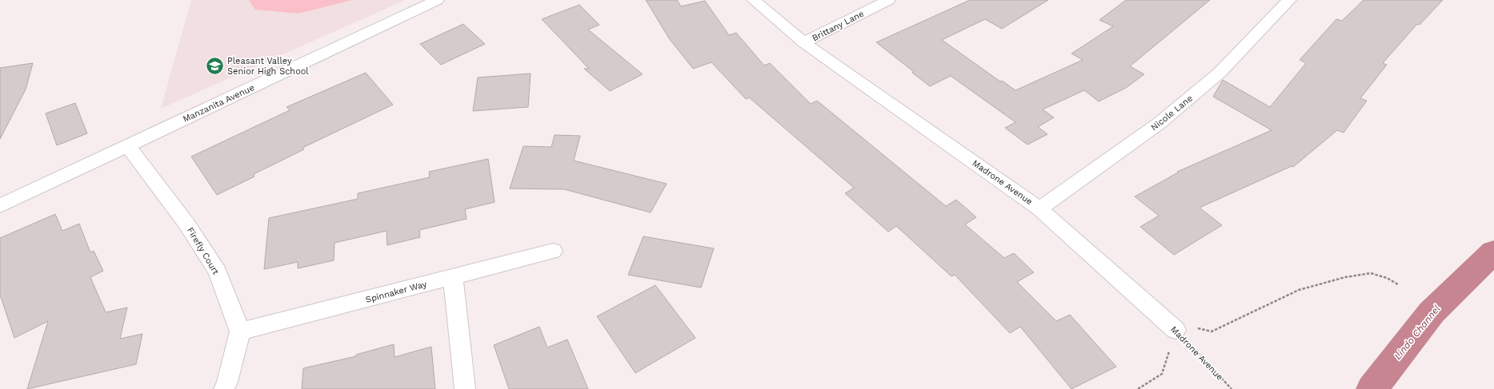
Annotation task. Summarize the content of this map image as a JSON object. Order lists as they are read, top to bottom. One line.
{"streets":{"street":["Brittany Lane","Manzanita Avenue","Nicole Lane","Madrone Avenue","Firefly Court","Spinnaker Way"]},"crossings":[["Brittany Lane","Madrone Avenue"],["Manzanita Avenue","Firefly Court"],["Nicole Lane","Madrone Avenue"],["Firefly Court","Spinnaker Way"]],"water":["Lindo Channel"],"places":{"school or university":["Pleasant Valley Senior High School"]}}
